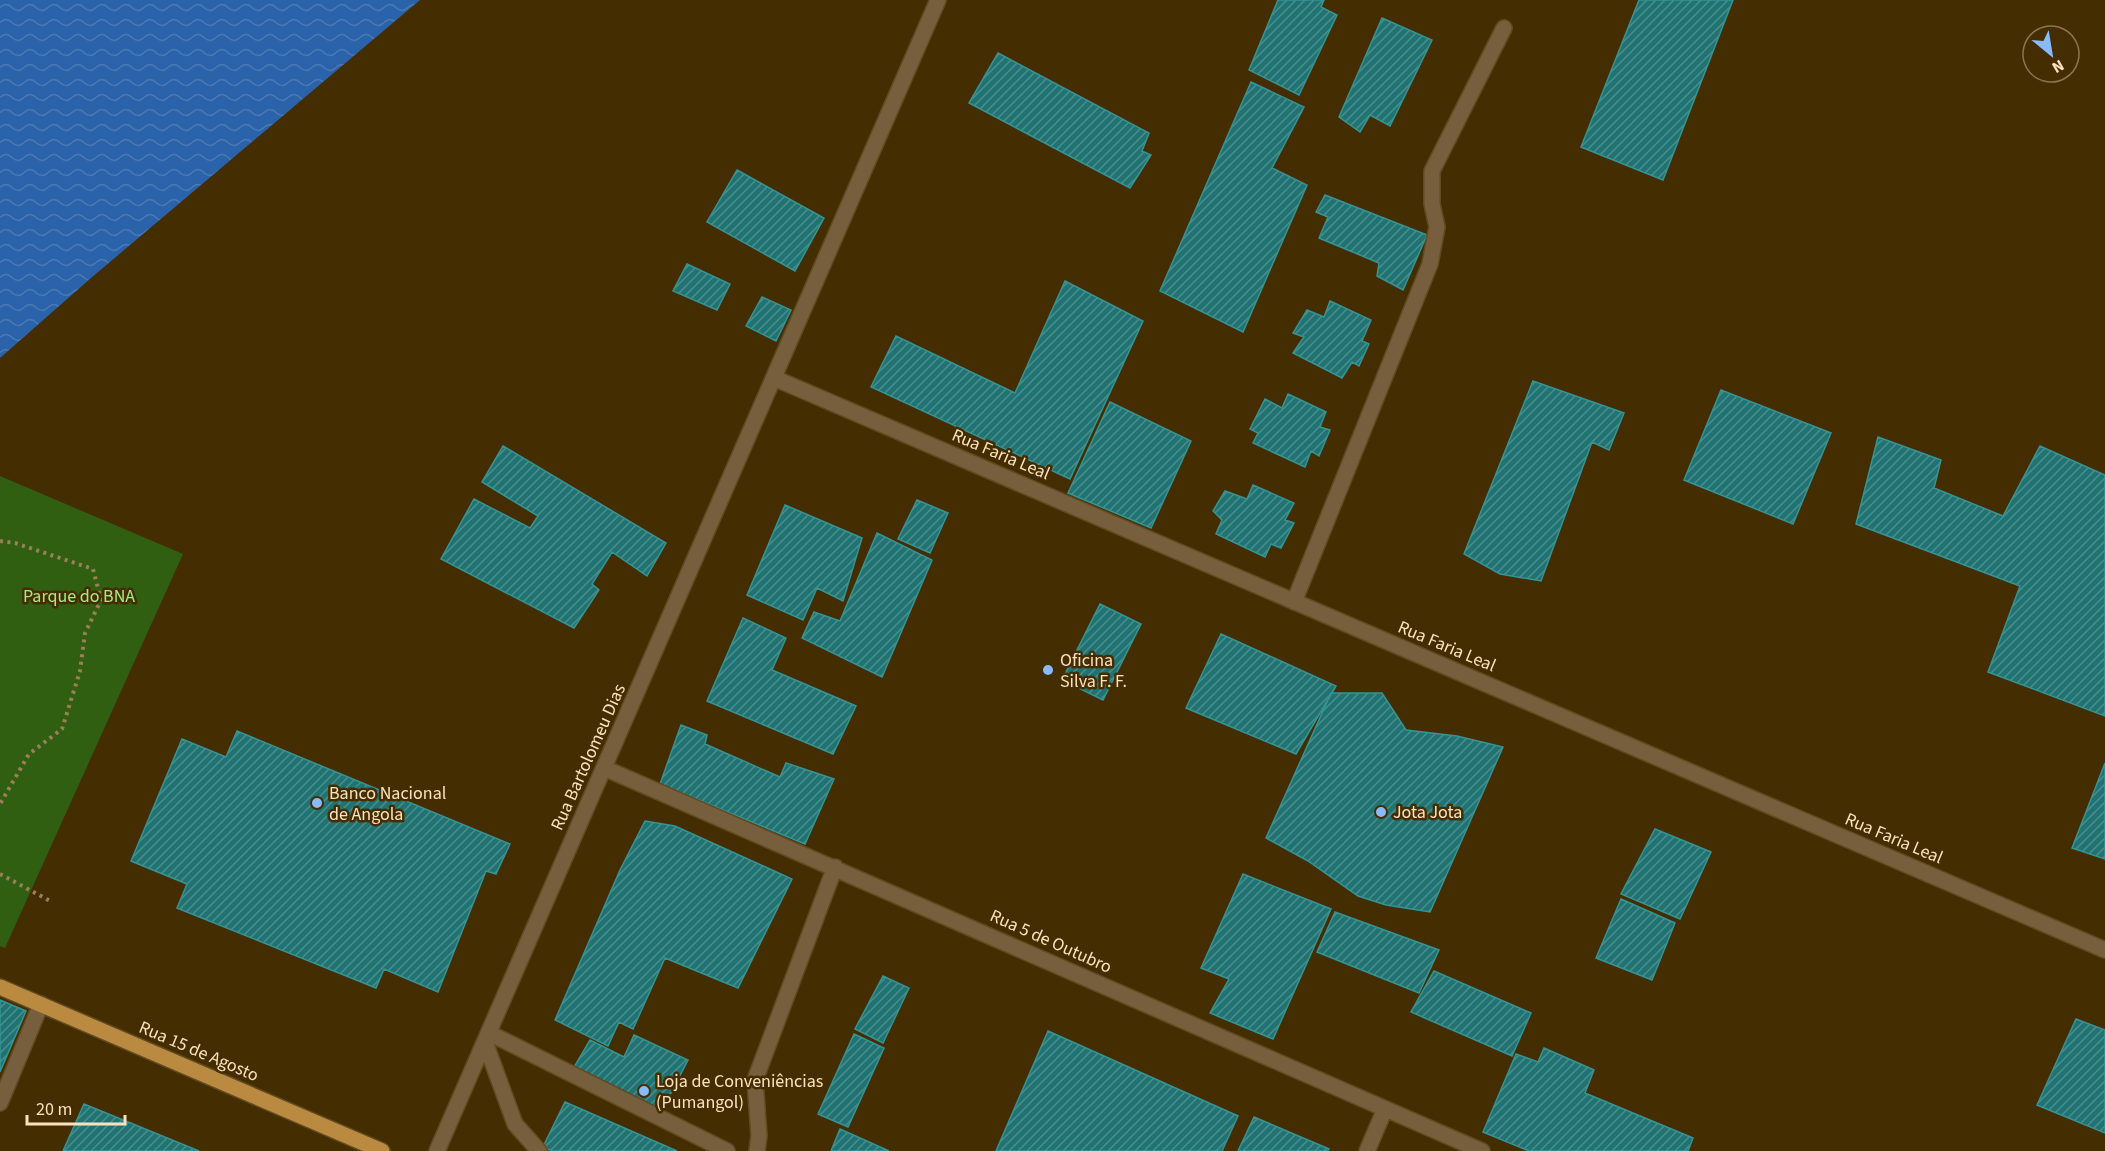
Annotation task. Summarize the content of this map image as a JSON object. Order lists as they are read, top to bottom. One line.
{"streets":{"main road":["Rua 15 de Agosto"],"street":["Rua Faria Leal","Rua Bartolomeu Dias","Rua 5 de Outubro"]},"crossings":[["Rua Faria Leal","Rua Bartolomeu Dias"],["Rua Bartolomeu Dias","Rua 5 de Outubro"]],"parks":["Parque do BNA"],"places":["Oficina Silva F. F.","Banco Nacional de Angola","Jota Jota","Loja de Conveniências (Pumangol)"],"scale_bar":"20 m","north":"bottom right"}
